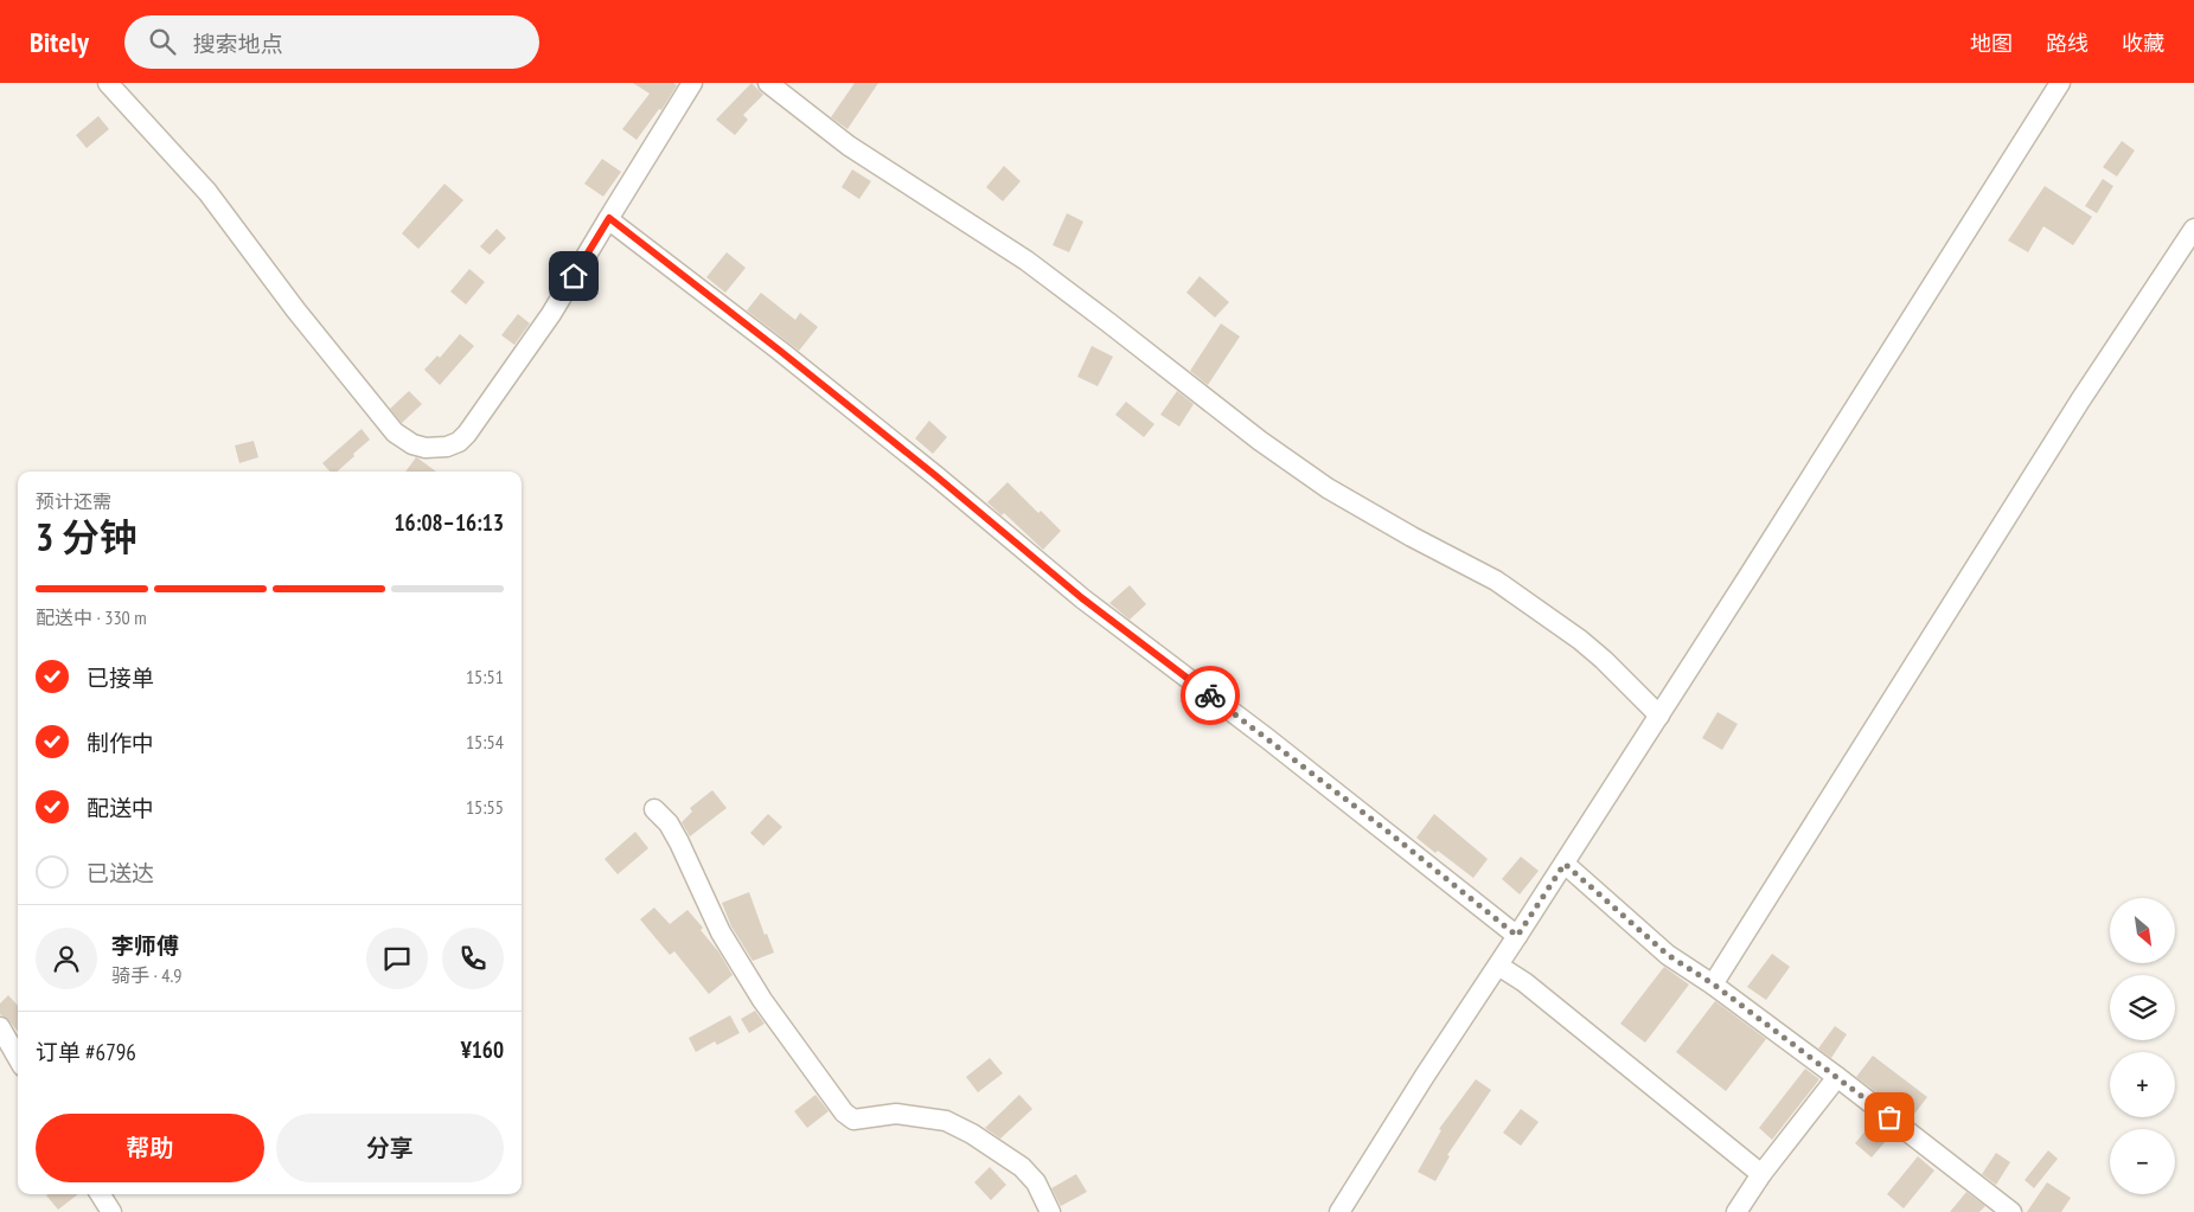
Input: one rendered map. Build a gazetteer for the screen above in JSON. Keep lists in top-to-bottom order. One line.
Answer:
{"north":"bottom right","page":{"header":"Bitely","search":"搜索地点","nav":["地图","路线","收藏"],"heading":["3 分钟","预计还需","16:08–16:13"],"panel":["李师傅","骑手 · 4.9","订单 #6796","¥160"],"bar":"配送中 · 330 m","list":[["已接单","15:51"],["制作中","15:54"],["配送中","15:55"],"已送达"],"map_buttons":["+","−"],"buttons":["帮助","分享"]}}
